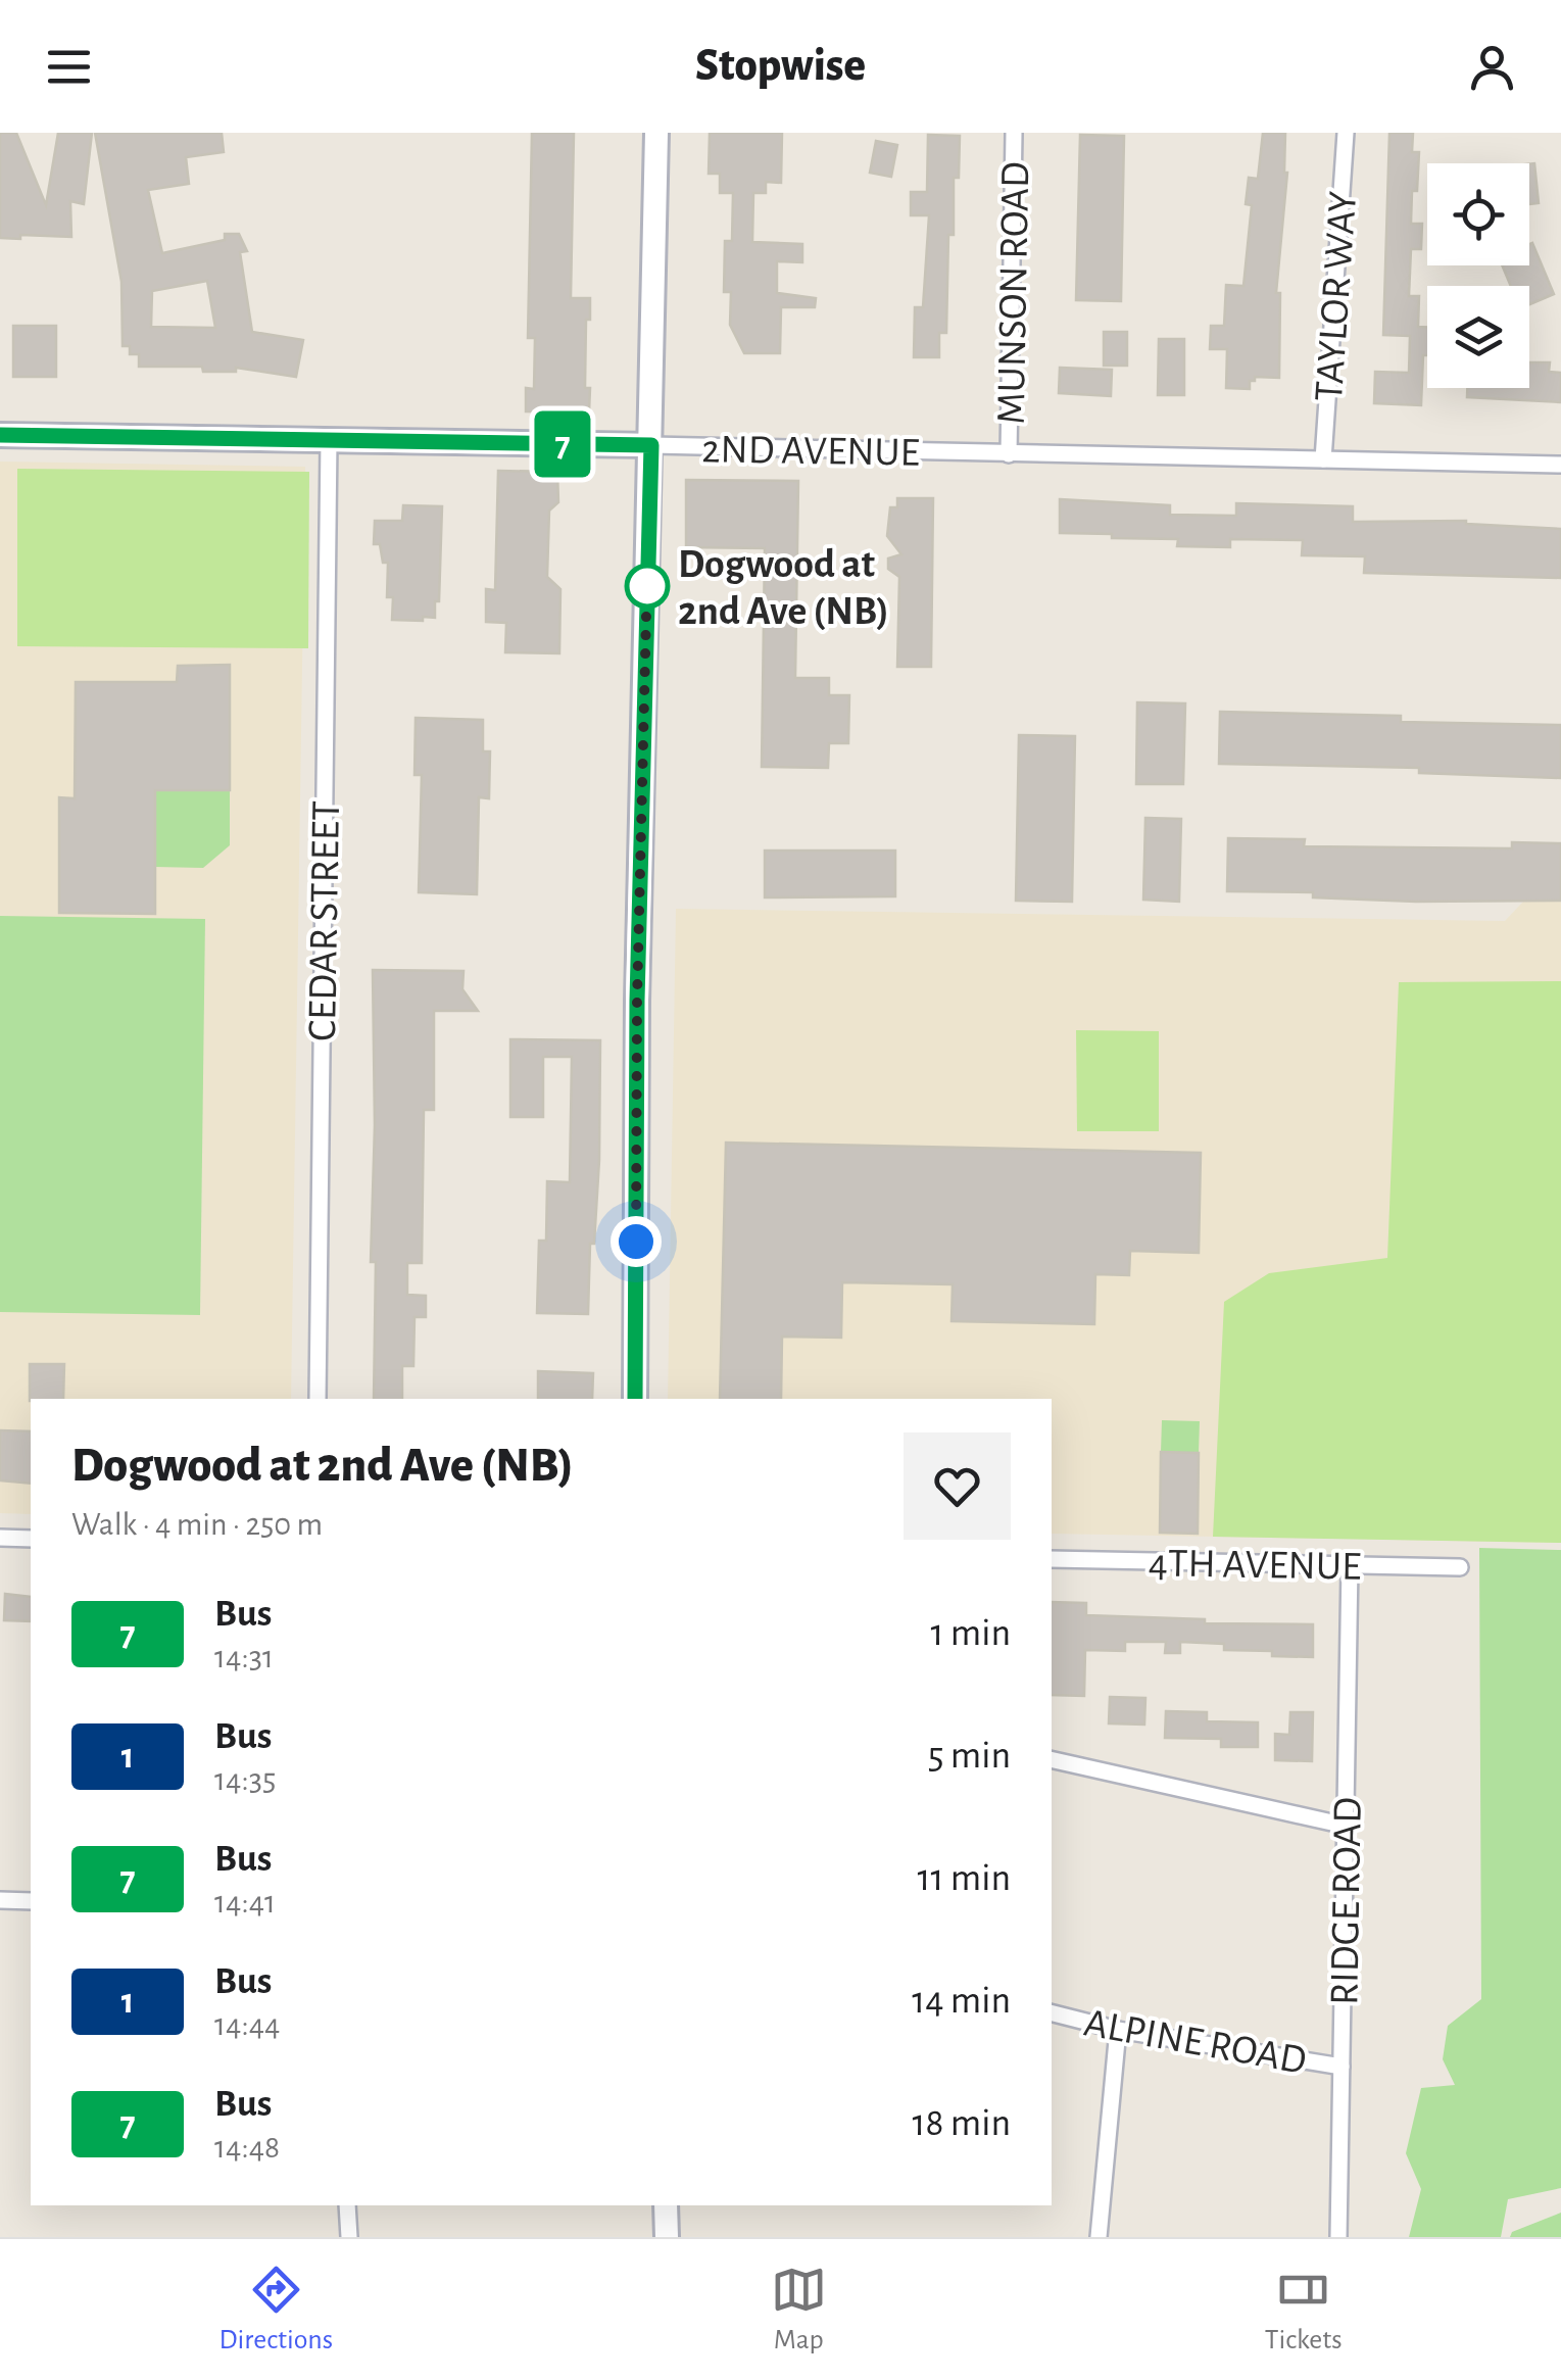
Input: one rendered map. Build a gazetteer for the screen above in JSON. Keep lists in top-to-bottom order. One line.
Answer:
{"streets":{"main road":["2ND AVENUE"],"street":["MUNSON ROAD","TAYLOR WAY","CEDAR STREET","4TH AVENUE","RIDGE ROAD","ALPINE ROAD"]},"crossings":[["MUNSON ROAD","2ND AVENUE"],["TAYLOR WAY","2ND AVENUE"],["2ND AVENUE","CEDAR STREET"],["4TH AVENUE","RIDGE ROAD"],["RIDGE ROAD","ALPINE ROAD"]],"places":["Dogwood at 2nd Ave (NB)"],"lines":["bus line 7"],"page":{"header":"Stopwise","on_map":"7","heading":["Dogwood at 2nd Ave (NB)","Walk · 4 min · 250 m"],"list":[{"mark":"7","name":"Bus","note":"14:31","value":"1 min"},{"mark":"1","name":"Bus","note":"14:35","value":"5 min"},{"mark":"7","name":"Bus","note":"14:41","value":"11 min"},{"mark":"1","name":"Bus","note":"14:44","value":"14 min"},{"mark":"7","name":"Bus","note":"14:48","value":"18 min"}],"tabs":["Directions","Map","Tickets"]}}
